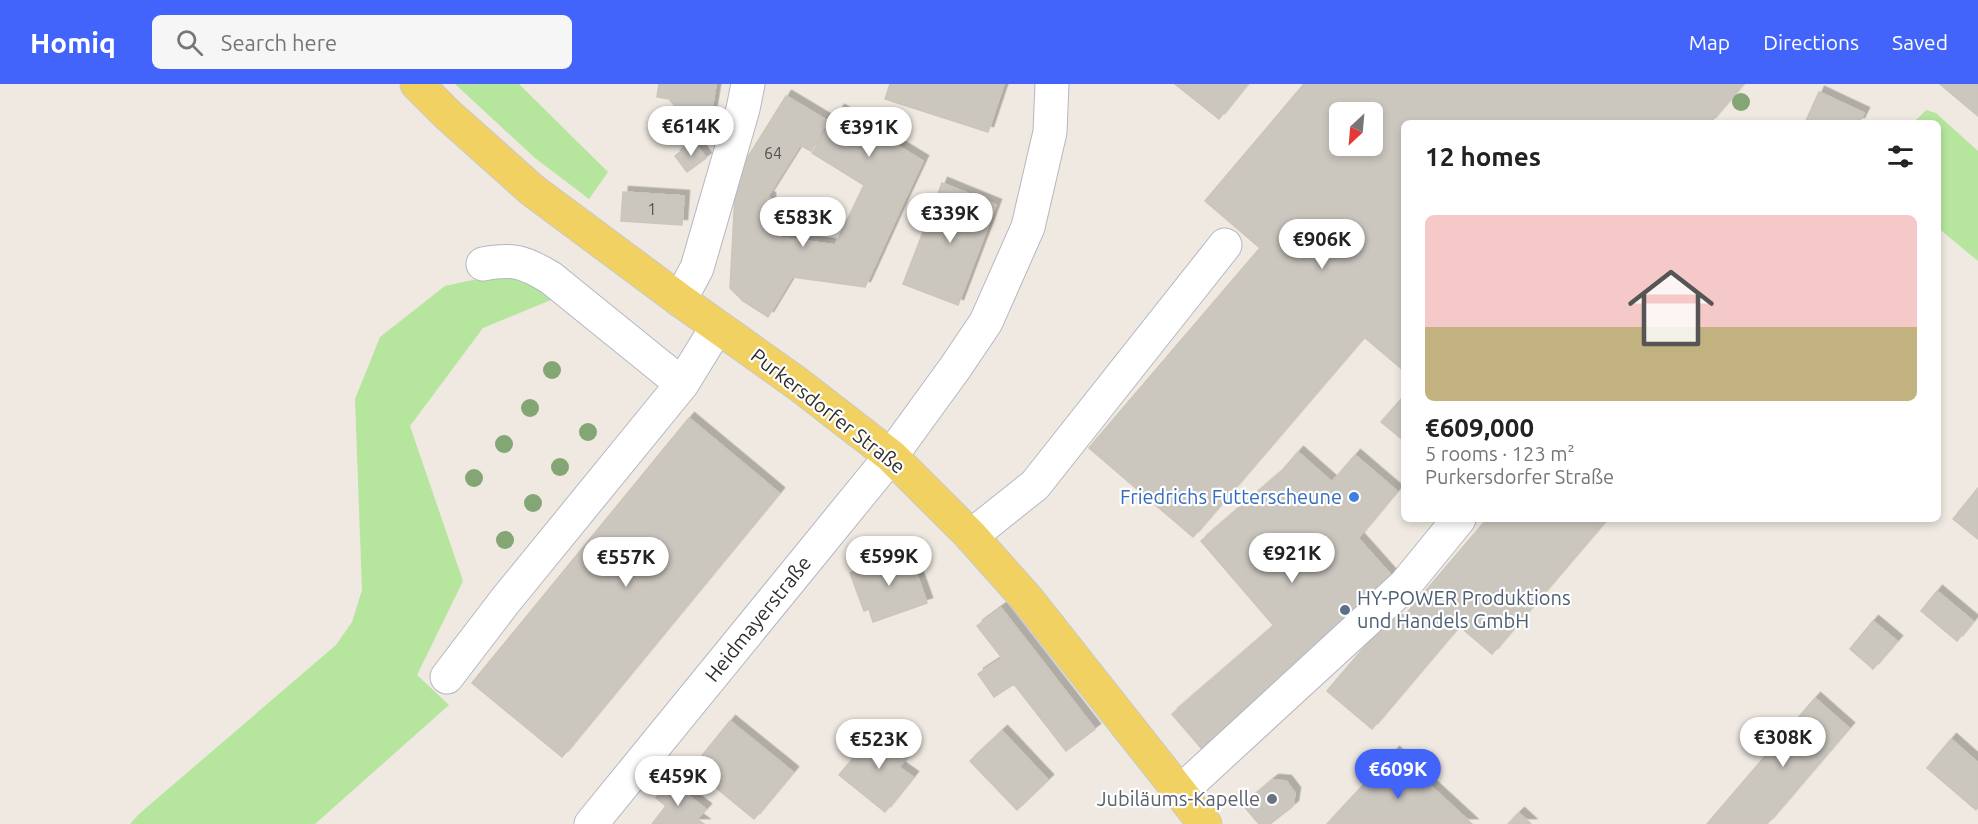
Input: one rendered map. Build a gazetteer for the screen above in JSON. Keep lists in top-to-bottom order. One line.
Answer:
{"streets":{"main road":["Purkersdorfer Straße"],"street":["Heidmayerstraße"]},"crossings":[["Purkersdorfer Straße","Heidmayerstraße"]],"places":["Friedrichs Futterscheune","HY-POWER Produktions und Handels GmbH","Jubiläums-Kapelle"],"house_numbers":["64","1"],"north":"bottom left","page":{"header":"Homiq","search":"Search here","nav":["Map","Directions","Saved"],"price":["€614K","€391K","€339K","€583K","€906K","€921K","€599K","€557K","€308K","€523K","€609K","€459K"],"heading":"12 homes","list":[{"name":"€609,000","note":"5 rooms · 123 m² · Purkersdorfer Straße"}]}}
